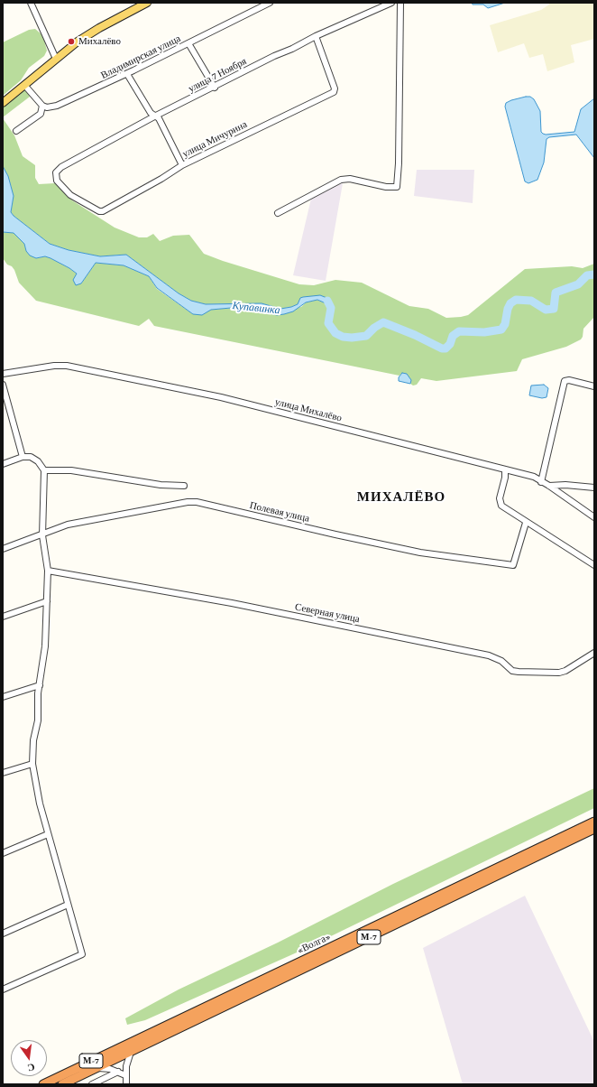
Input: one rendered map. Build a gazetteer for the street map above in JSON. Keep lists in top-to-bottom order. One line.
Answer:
{"streets":{"highway":["М-7","«Волга»"],"street":["Владимирская улица","улица 7 Ноября","улица Мичурина","улица Михалёво","Полевая улица","Северная улица"]},"crossings":[["улица 7 Ноября","улица Мичурина"]],"districts":["МИХАЛЁВО"],"water":["Купавинка"],"places":["Михалёво"],"north":"bottom"}
